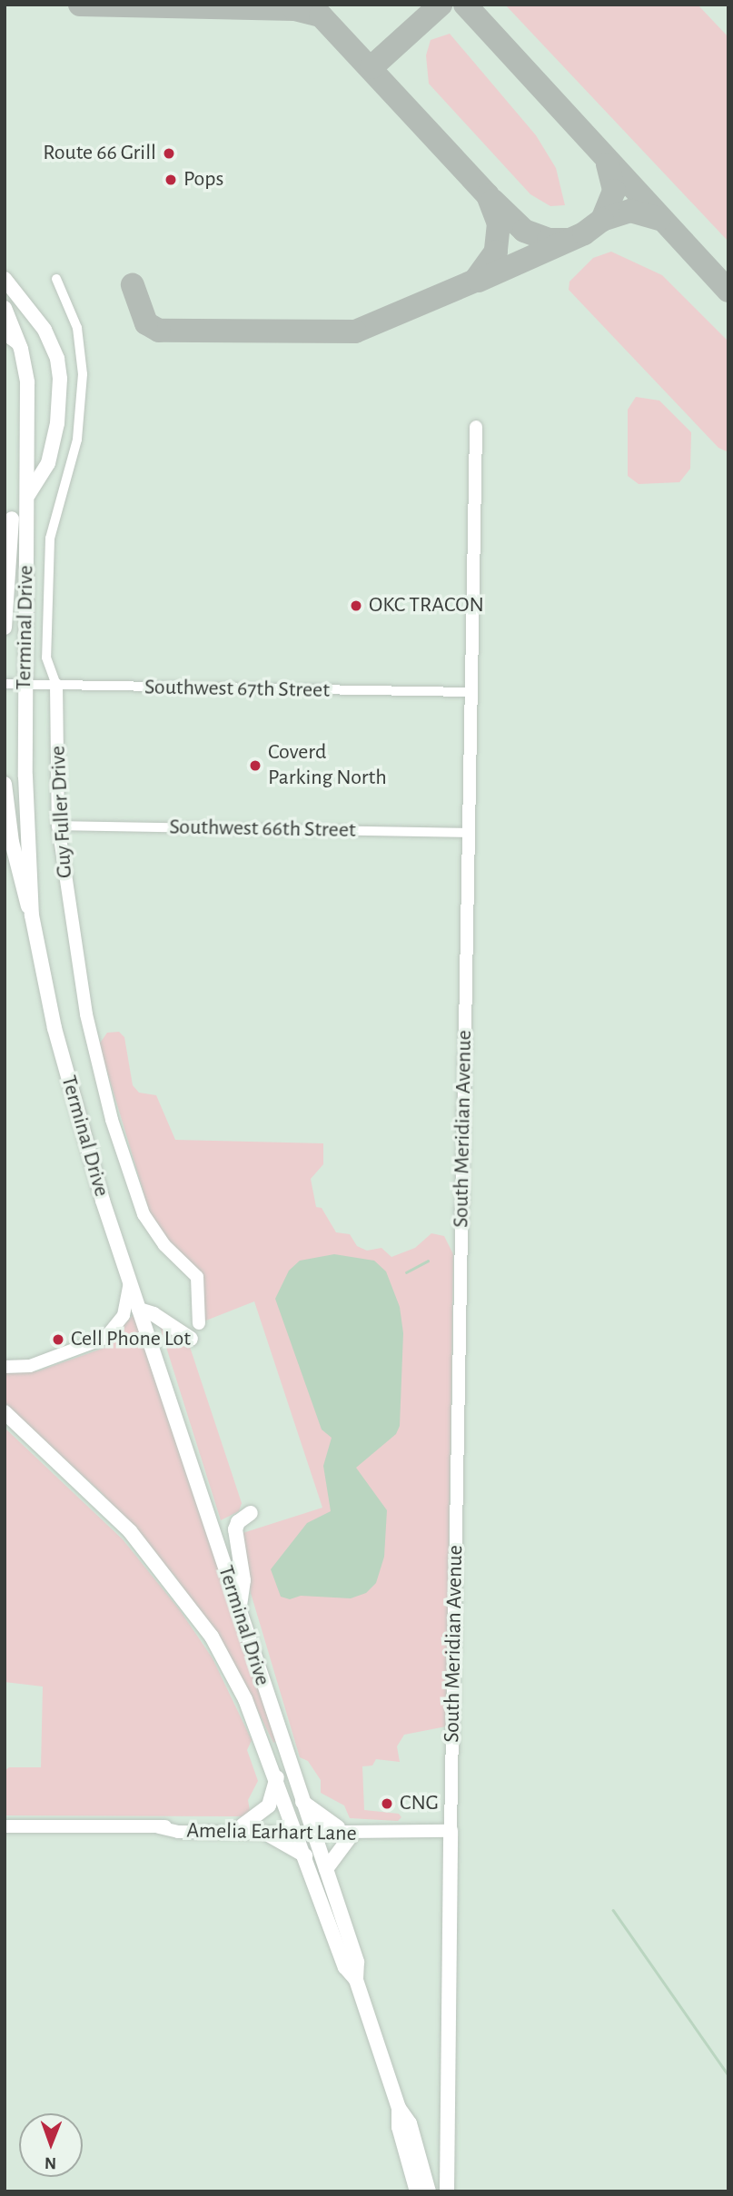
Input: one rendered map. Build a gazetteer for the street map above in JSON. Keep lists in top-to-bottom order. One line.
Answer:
{"streets":{"main road":["Terminal Drive"],"street":["Southwest 67th Street","Guy Fuller Drive","Southwest 66th Street","South Meridian Avenue","Amelia Earhart Lane"]},"crossings":[["Terminal Drive","Southwest 67th Street"],["Terminal Drive","Amelia Earhart Lane"],["Southwest 67th Street","Guy Fuller Drive"],["Southwest 67th Street","South Meridian Avenue"],["Guy Fuller Drive","Southwest 66th Street"],["Southwest 66th Street","South Meridian Avenue"],["South Meridian Avenue","Amelia Earhart Lane"]],"places":["Route 66 Grill","Pops","OKC TRACON","Coverd Parking North","Cell Phone Lot","CNG"],"north":"bottom"}
